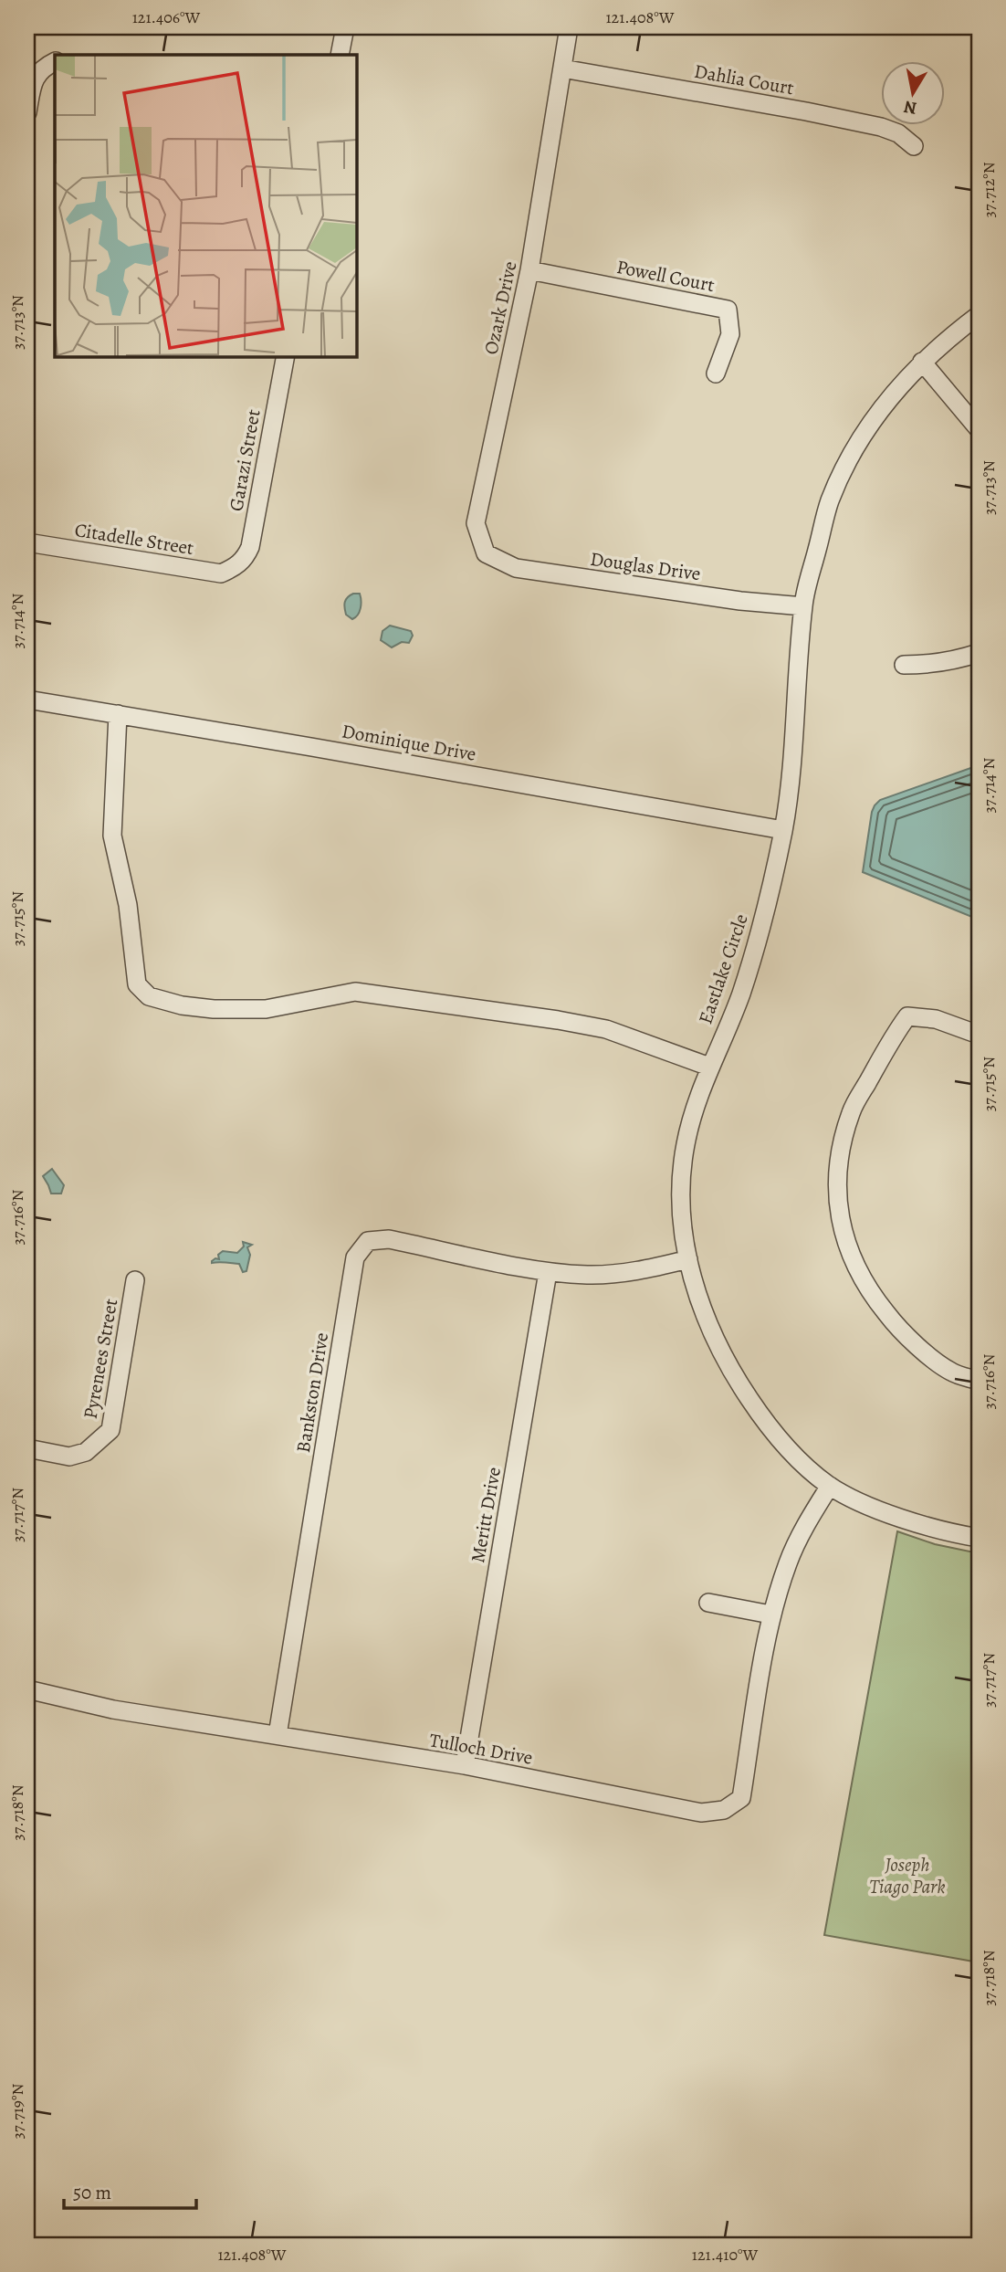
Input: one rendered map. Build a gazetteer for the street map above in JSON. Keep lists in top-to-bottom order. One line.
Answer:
{"streets":{"street":["Dahlia Court","Powell Court","Ozark Drive","Garazi Street","Citadelle Street","Douglas Drive","Dominique Drive","Eastlake Circle","Pyrenees Street","Bankston Drive","Meritt Drive","Tulloch Drive"]},"crossings":[["Dahlia Court","Ozark Drive"],["Powell Court","Ozark Drive"],["Ozark Drive","Douglas Drive"],["Garazi Street","Citadelle Street"],["Douglas Drive","Eastlake Circle"],["Dominique Drive","Eastlake Circle"],["Eastlake Circle","Bankston Drive"],["Eastlake Circle","Tulloch Drive"],["Bankston Drive","Meritt Drive"],["Bankston Drive","Tulloch Drive"],["Meritt Drive","Tulloch Drive"]],"parks":["Joseph Tiago Park"],"scale_bar":"50 m","north":"bottom","coordinates":["121.406°W","121.408°W","37.712°N","37.713°N","37.714°N","37.715°N","37.716°N","37.717°N","37.718°N","37.719°N","121.410°W"]}
